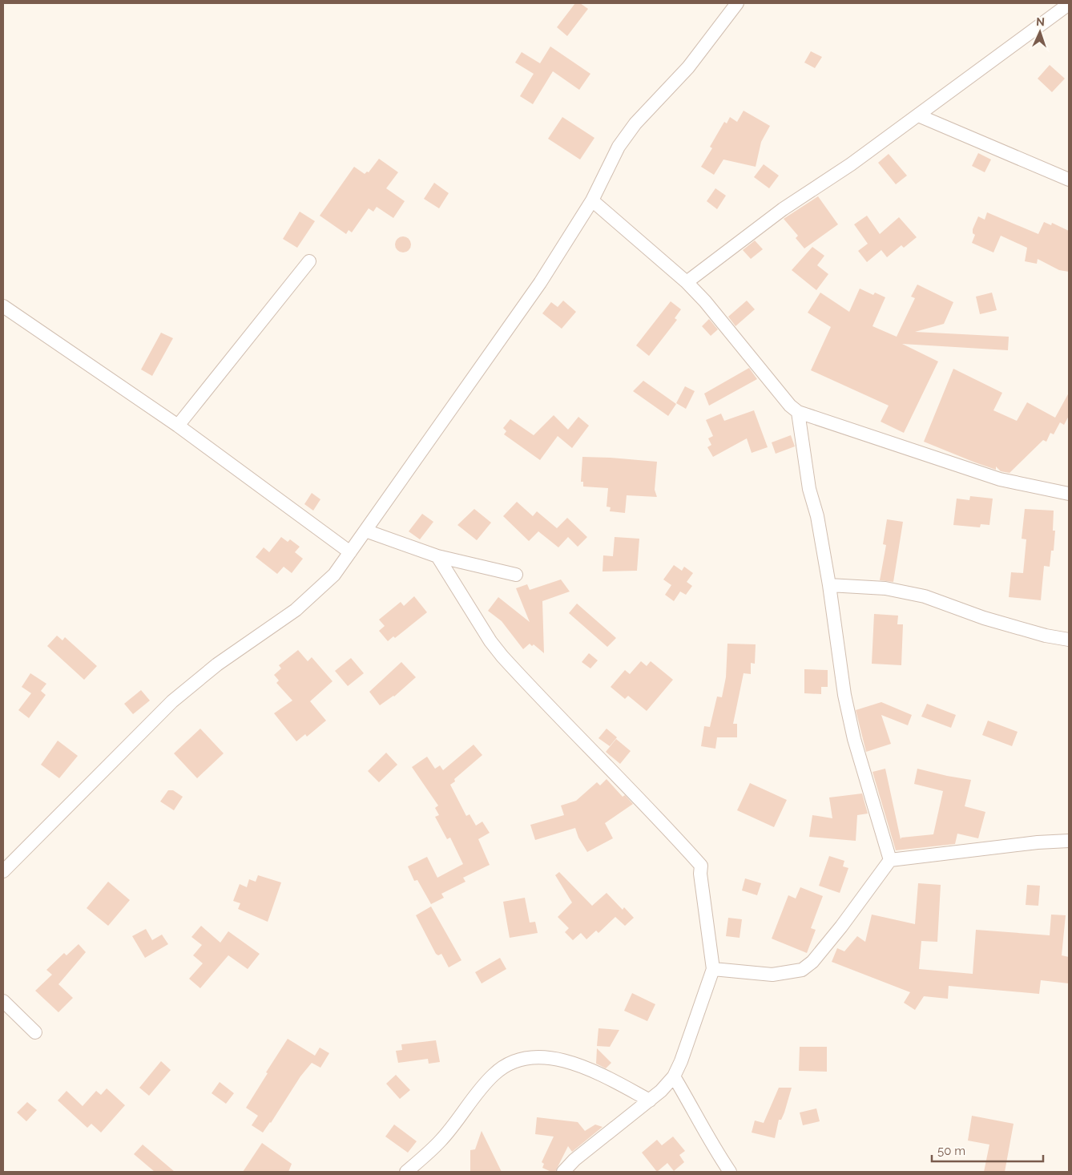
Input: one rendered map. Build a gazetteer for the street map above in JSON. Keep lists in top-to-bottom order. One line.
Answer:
{"scale_bar":"50 m","north":"top"}
